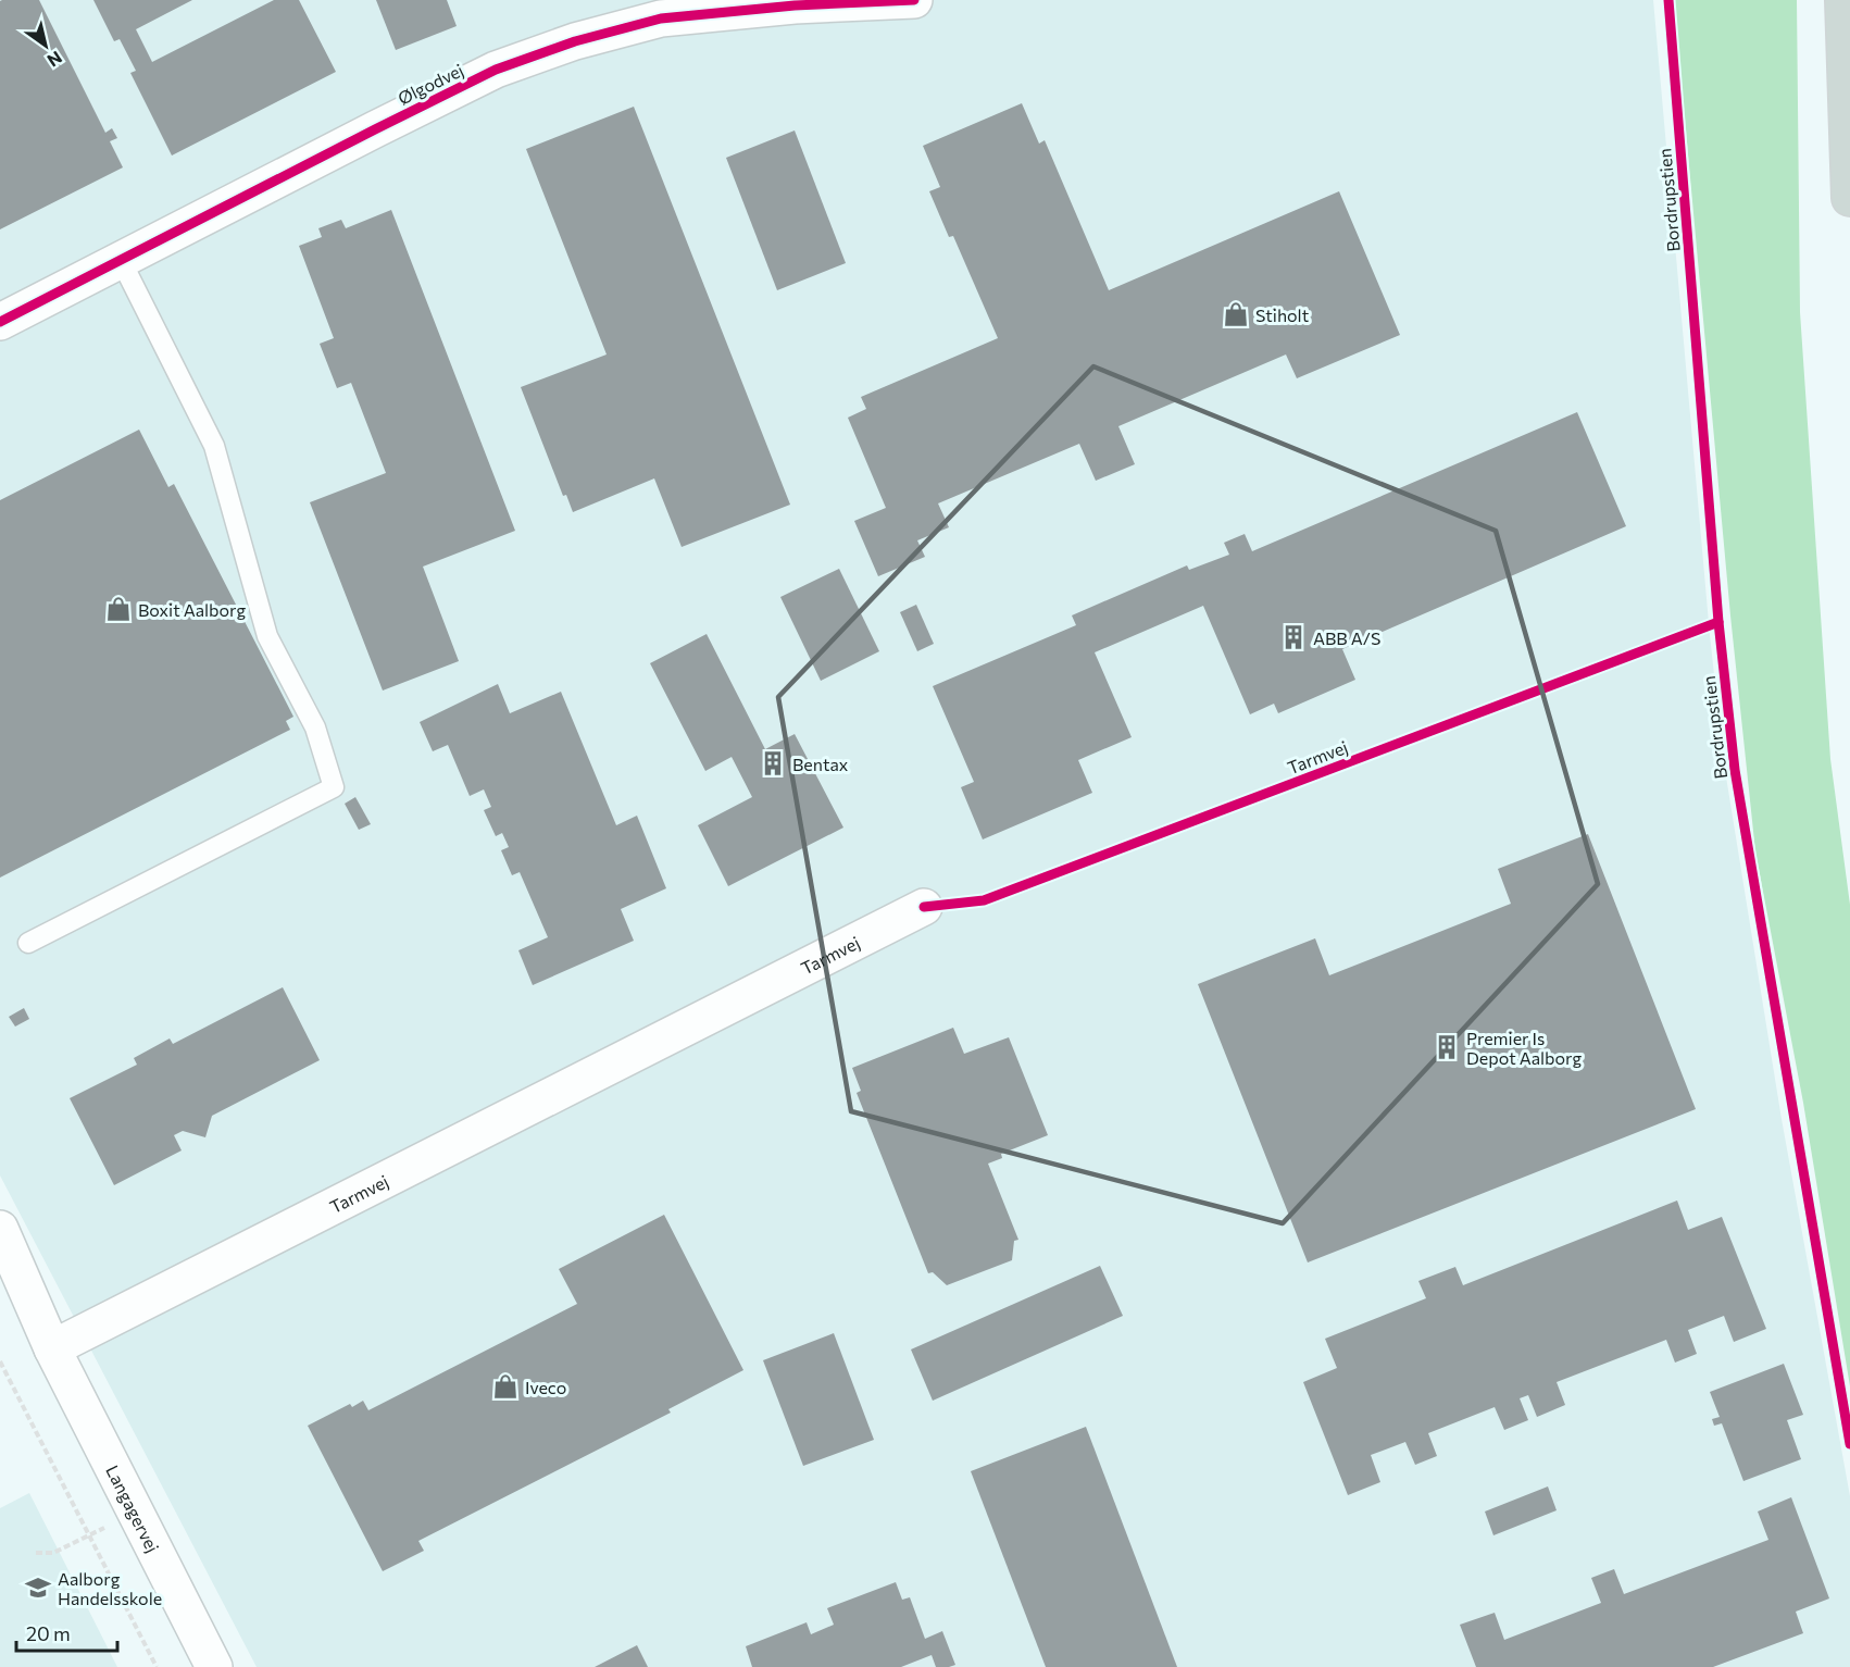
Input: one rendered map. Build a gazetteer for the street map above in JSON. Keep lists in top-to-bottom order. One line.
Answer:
{"streets":{"street":["Ølgodvej","Tarmvej","Langagervej"],"cycle path":["Bordrupstien"]},"crossings":[["Tarmvej","Langagervej"]],"places":{"shop":["Stiholt","Boxit Aalborg","Iveco"],"building":["ABB A/S","Bentax","Premier Is Depot Aalborg"],"school or university":["Aalborg Handelsskole"]},"scale_bar":"20 m","north":"bottom right"}
